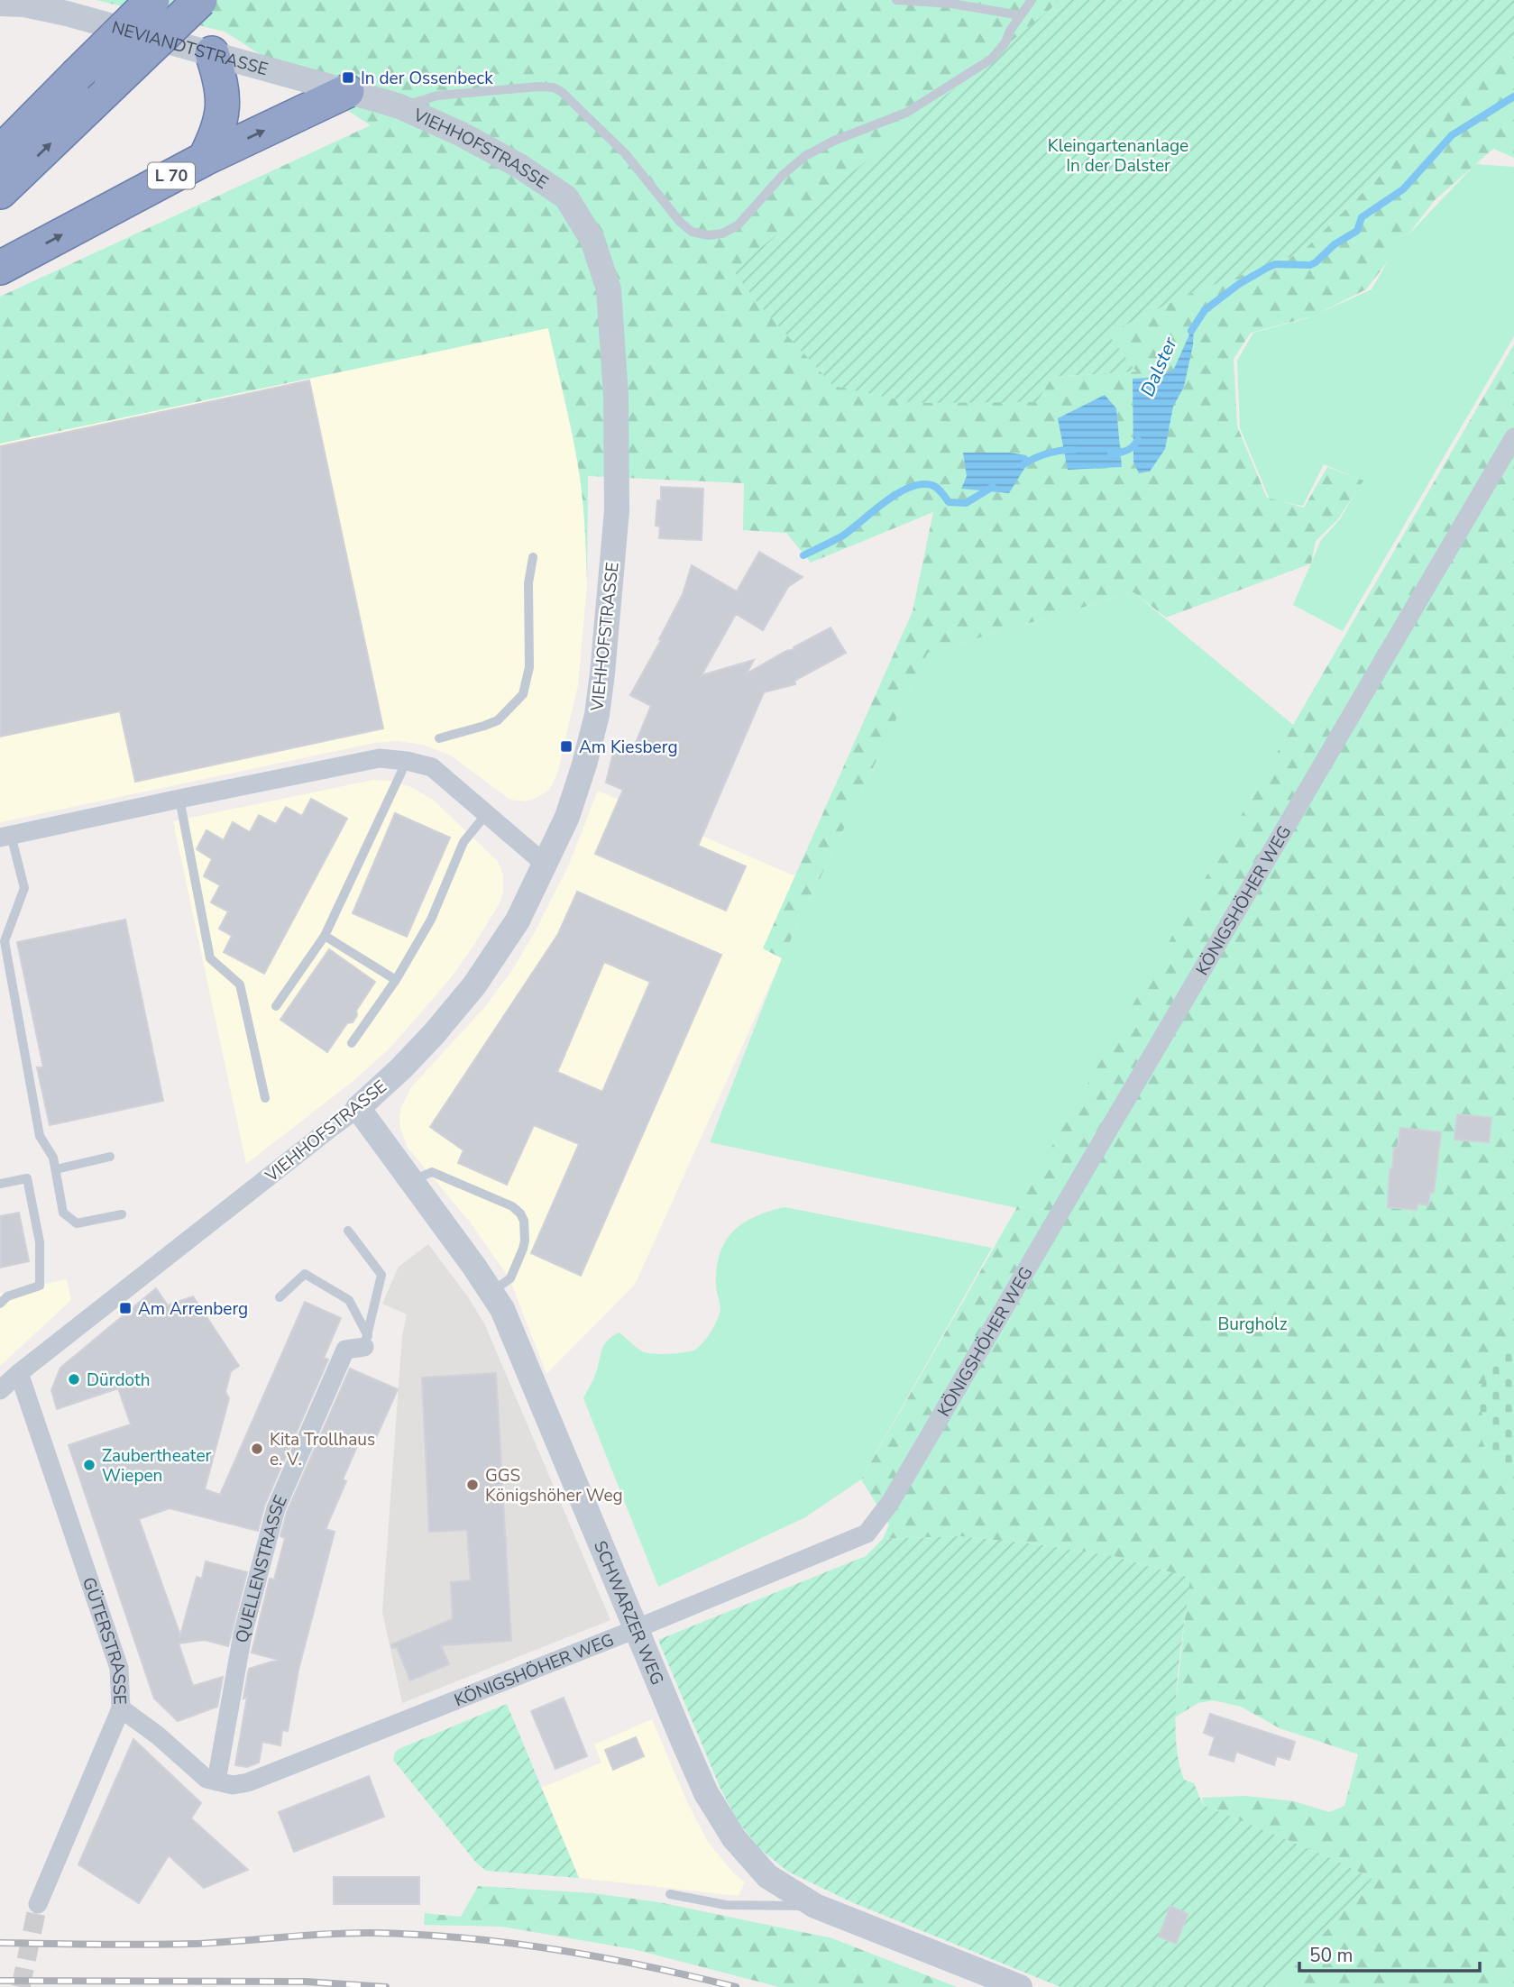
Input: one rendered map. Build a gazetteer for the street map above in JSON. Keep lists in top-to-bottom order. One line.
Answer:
{"streets":{"highway":["L 70"],"street":["NEVIANDTSTRASSE","VIEHHOFSTRASSE","KÖNIGSHÖHER WEG","QUELLENSTRASSE","SCHWARZER WEG","GÜTERSTRASSE"]},"crossings":[["NEVIANDTSTRASSE","VIEHHOFSTRASSE"],["NEVIANDTSTRASSE","L 70"],["VIEHHOFSTRASSE","SCHWARZER WEG"],["VIEHHOFSTRASSE","GÜTERSTRASSE"],["KÖNIGSHÖHER WEG","QUELLENSTRASSE"],["KÖNIGSHÖHER WEG","SCHWARZER WEG"],["KÖNIGSHÖHER WEG","GÜTERSTRASSE"]],"water":["Dalster"],"parks":["Kleingartenanlage In der Dalster","Burgholz"],"places":{"transit":["In der Ossenbeck","Am Kiesberg","Am Arrenberg"],"other":["Dürdoth","Kita Trollhaus e. V.","Zaubertheater Wiepen","GGS Königshöher Weg"]},"scale_bar":"50 m"}
